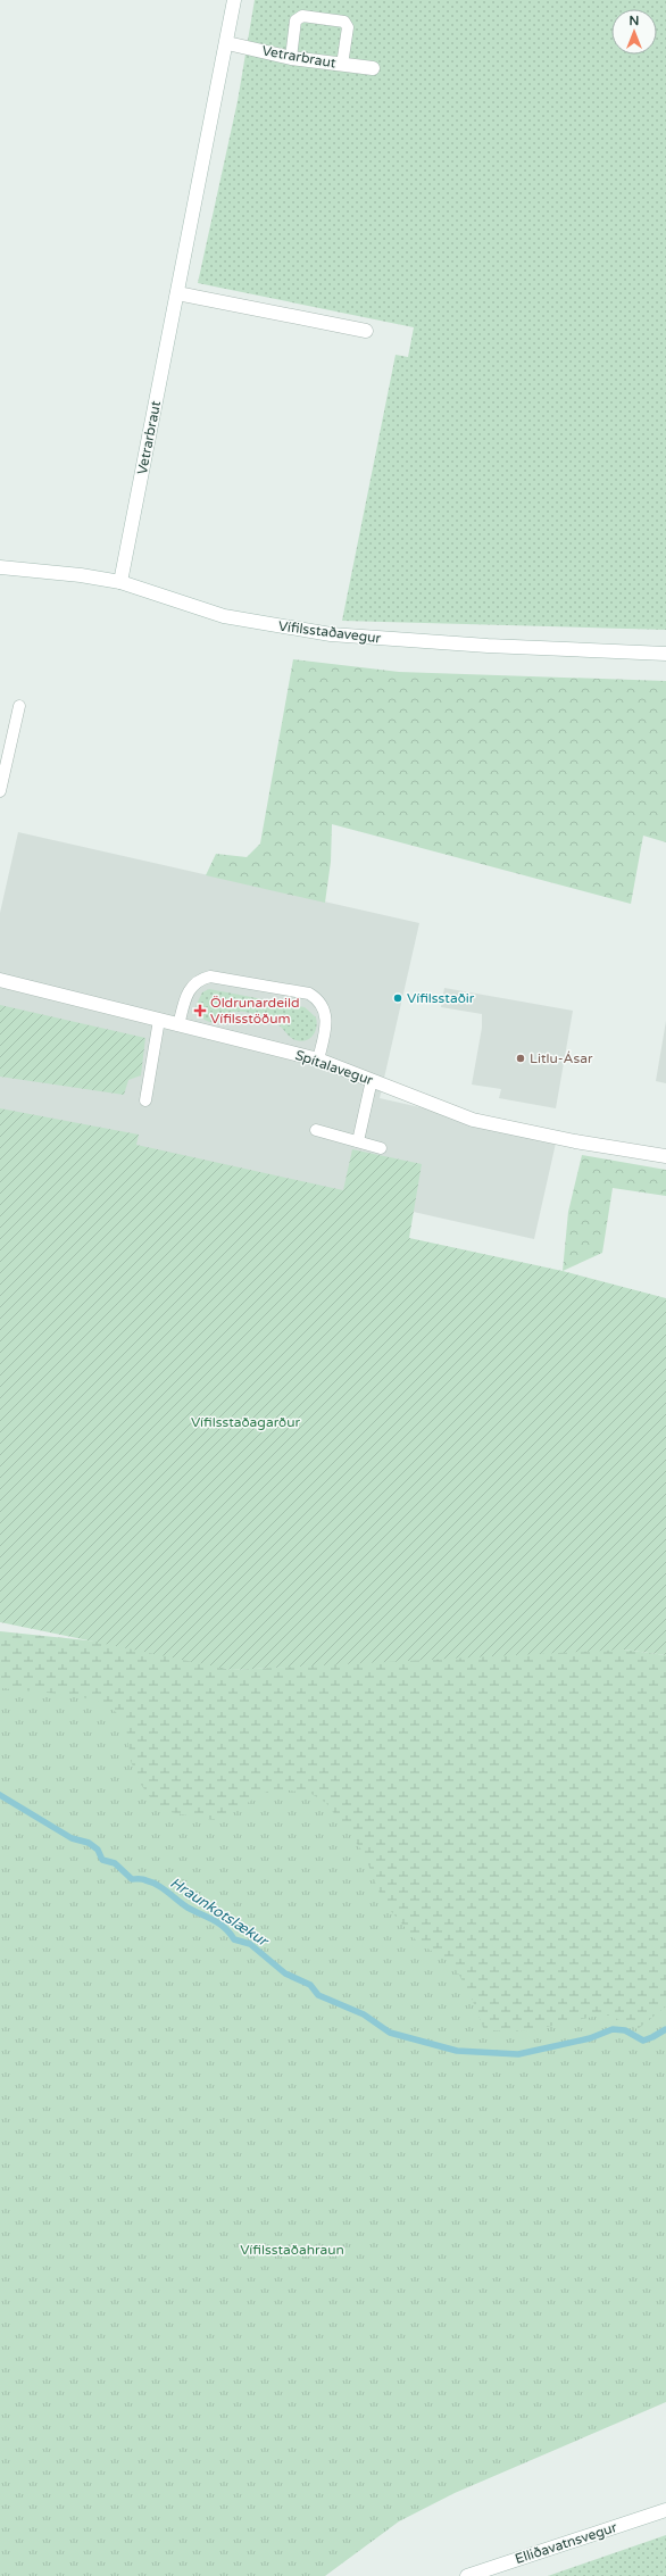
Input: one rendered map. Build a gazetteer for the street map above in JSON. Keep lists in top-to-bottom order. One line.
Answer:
{"streets":{"street":["Vetrarbraut","Vífilsstaðavegur","Spítalavegur","Elliðavatnsvegur"]},"crossings":[["Vetrarbraut","Vífilsstaðavegur"]],"water":["Hraunkotslækur"],"parks":["Vífilsstaðagarður","Vífilsstaðahraun"],"places":{"other":["Vífilsstaðir","Litlu-Ásar"],"health":["Öldrunardeild Vífilsstöðum"]},"north":"top"}
